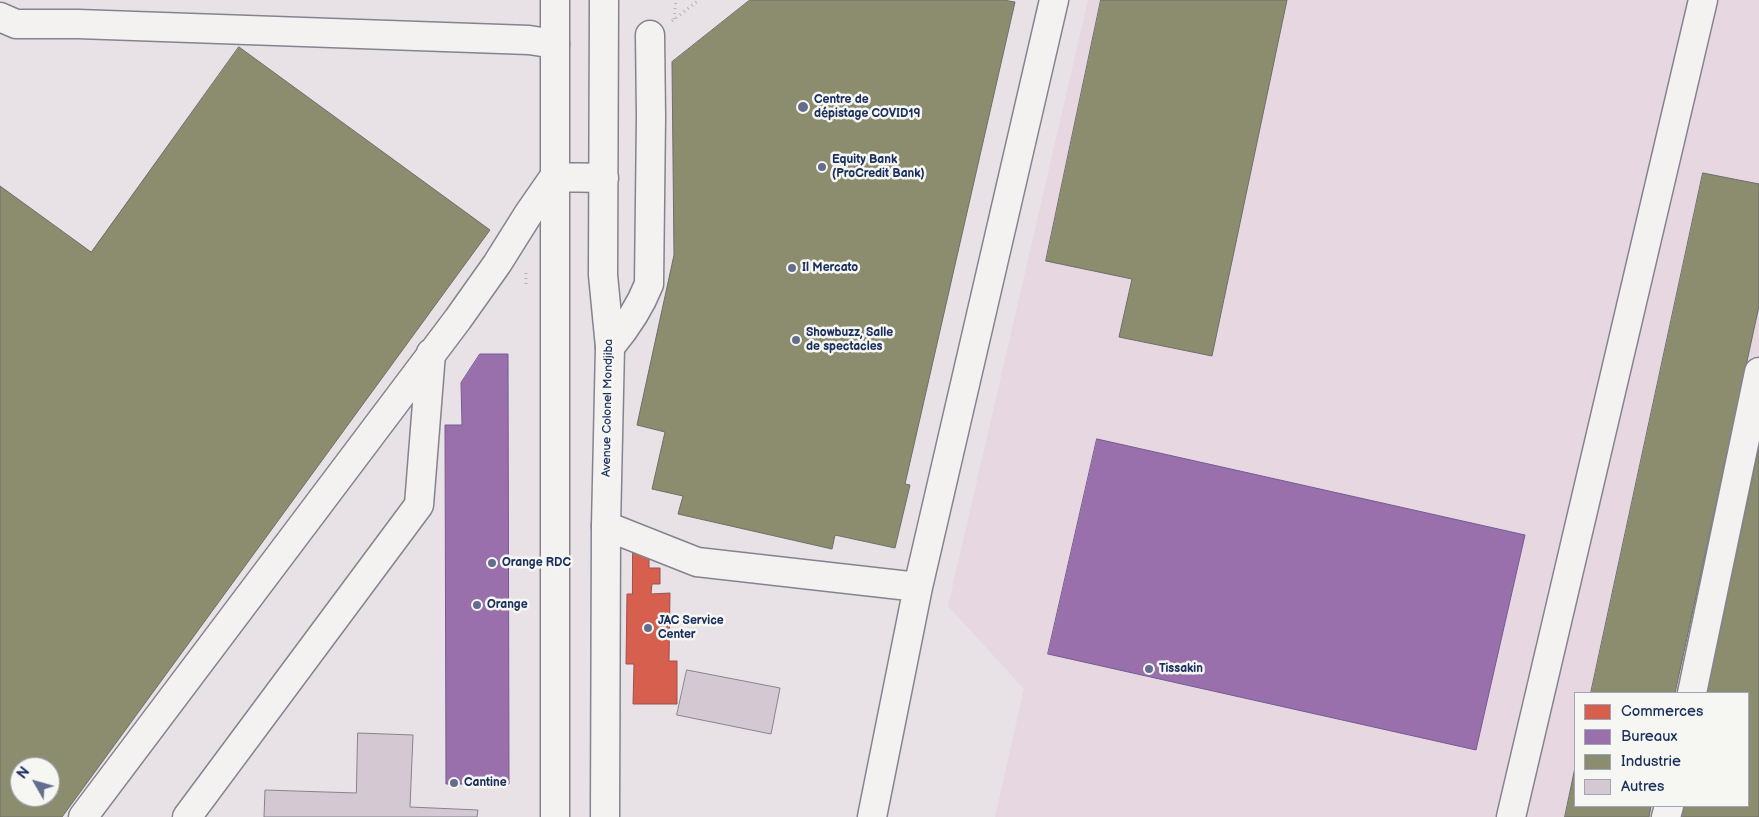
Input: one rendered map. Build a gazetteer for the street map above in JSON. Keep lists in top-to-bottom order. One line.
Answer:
{"streets":{"main road":["Avenue Colonel Mondjiba"]},"places":["Centre de dépistage COVID19","Equity Bank (ProCredit Bank)","Il Mercato","Showbuzz, Salle de spectacles","Orange RDC","Orange","JAC Service Center","Tissakin","Cantine"],"legend":["Commerces","Bureaux","Industrie","Autres"],"north":"top left"}
